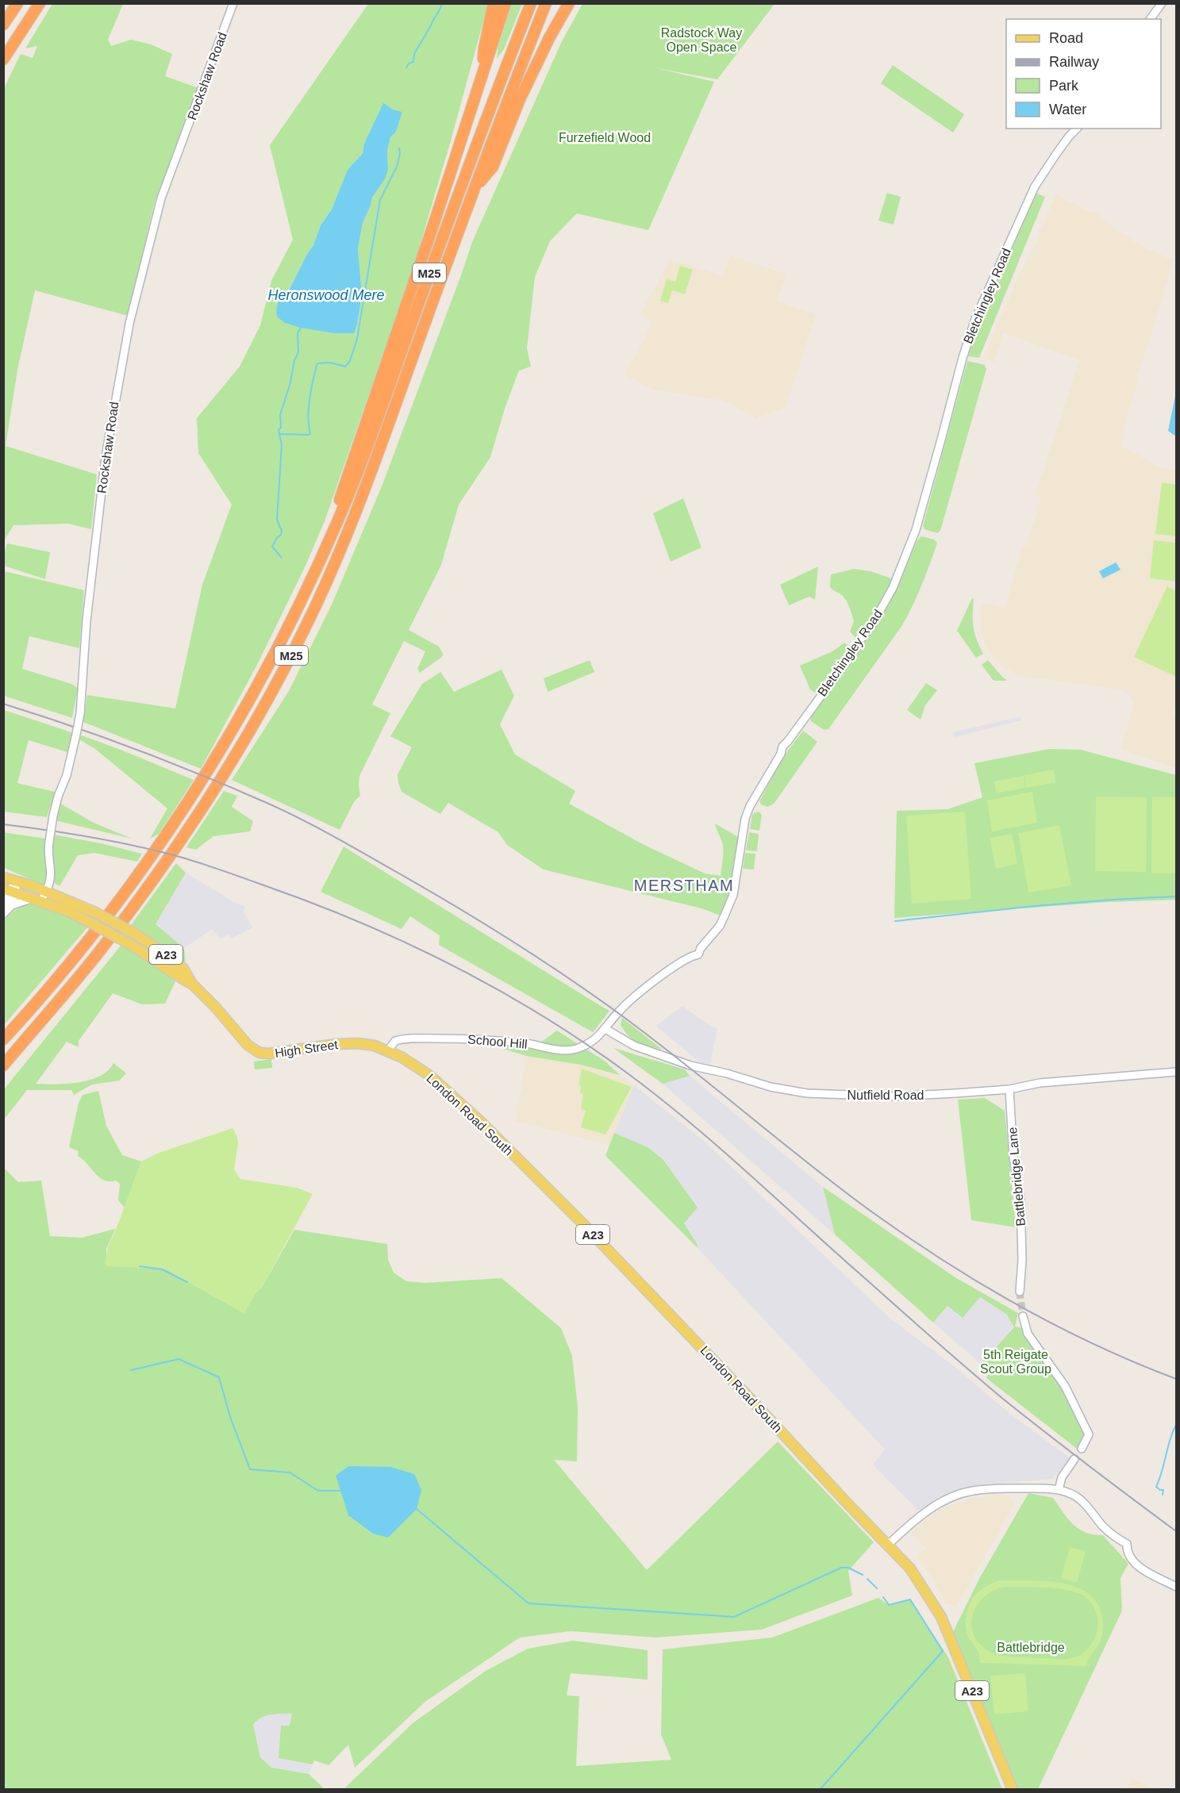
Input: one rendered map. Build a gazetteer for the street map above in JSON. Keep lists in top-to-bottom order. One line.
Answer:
{"streets":{"highway":["M25"],"main road":["A23","High Street","London Road South"],"street":["Rockshaw Road","Bletchingley Road","School Hill","Nutfield Road","Battlebridge Lane"]},"crossings":[["Rockshaw Road","A23"],["Bletchingley Road","School Hill"],["Bletchingley Road","Nutfield Road"],["A23","High Street"],["School Hill","High Street"],["School Hill","Nutfield Road"],["School Hill","London Road South"],["High Street","London Road South"],["Nutfield Road","Battlebridge Lane"]],"districts":["MERSTHAM"],"water":["Heronswood Mere"],"parks":["Radstock Way Open Space","Furzefield Wood","5th Reigate Scout Group","Battlebridge"],"legend":["Road","Railway","Park","Water"]}
